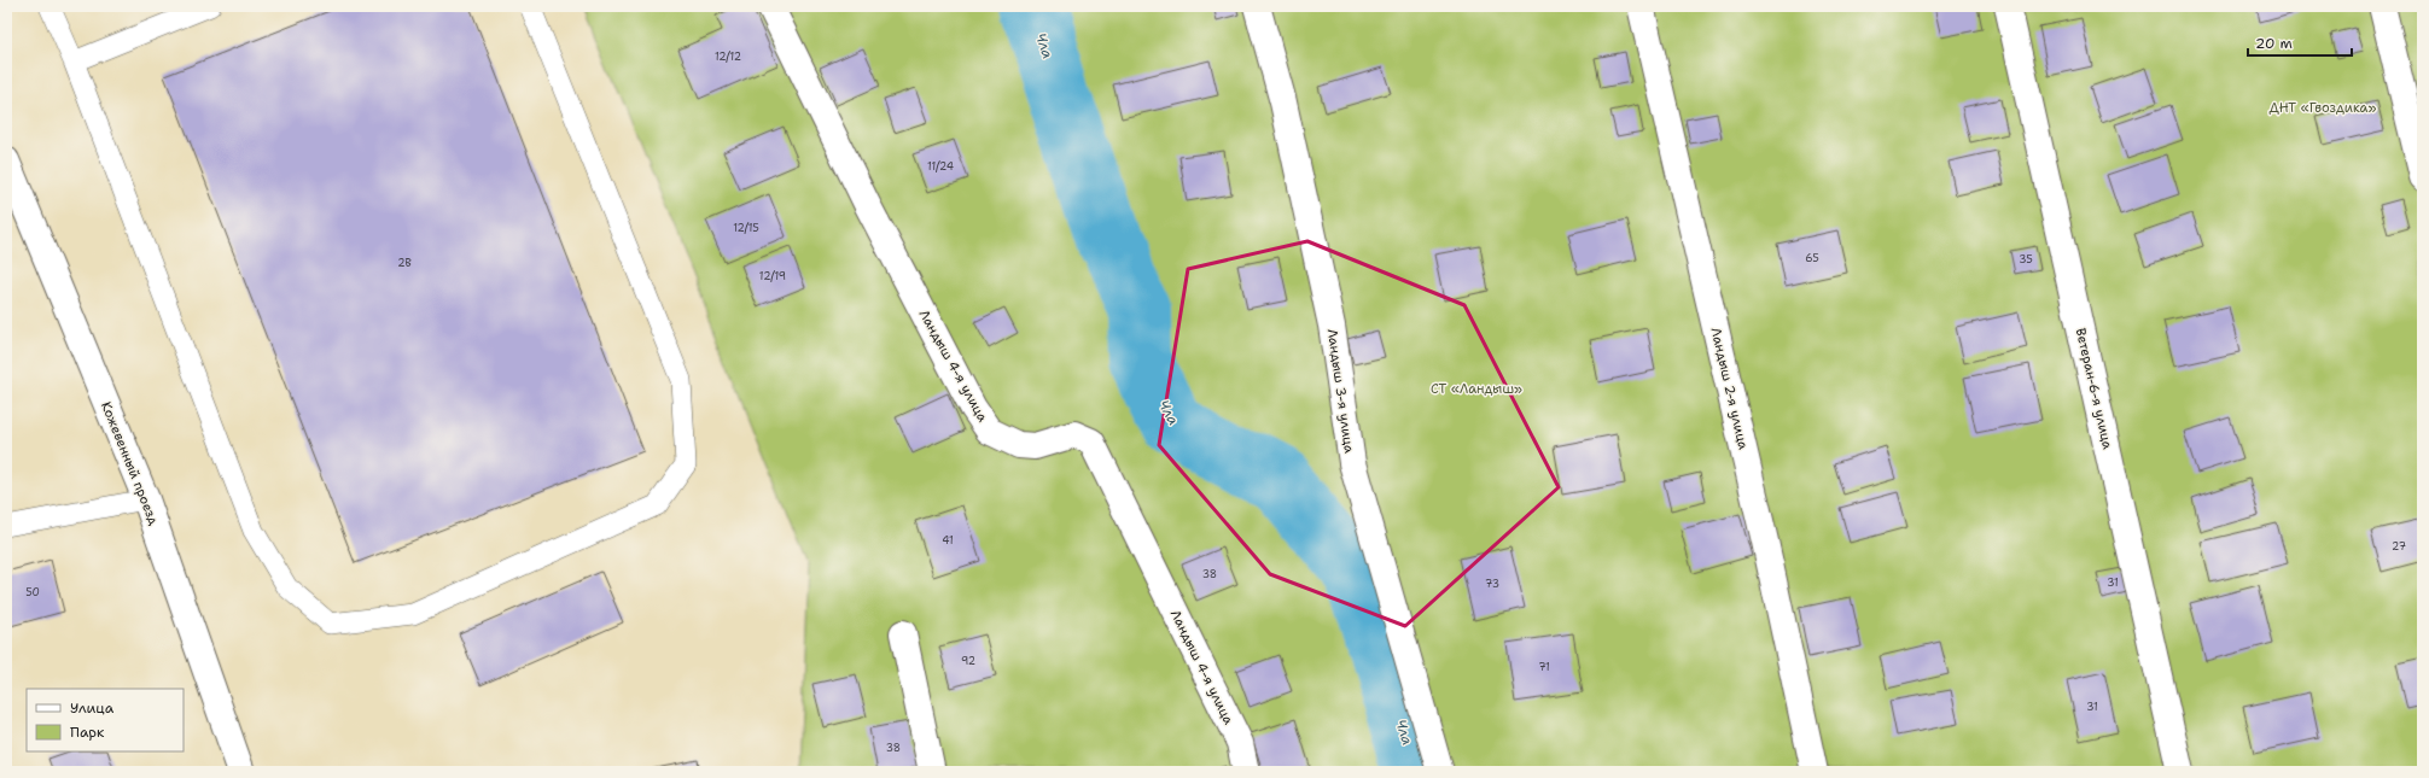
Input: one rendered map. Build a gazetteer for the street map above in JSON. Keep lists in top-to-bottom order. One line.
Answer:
{"streets":{"street":["Ландыш 4-я улица","Ландыш 2-я улица","Ветеран-6-я улица","Ландыш 3-я улица","Кожевенный проезд"]},"water":["Чла"],"parks":["ДНТ «Гвоздика»","СТ «Ландыш»"],"house_numbers":["12/12","11/24","12/15","65","35","2В","12/19","41","27","38","31","73","50","92","71","31","38"],"legend":["Улица","Парк"],"scale_bar":"20 m"}
